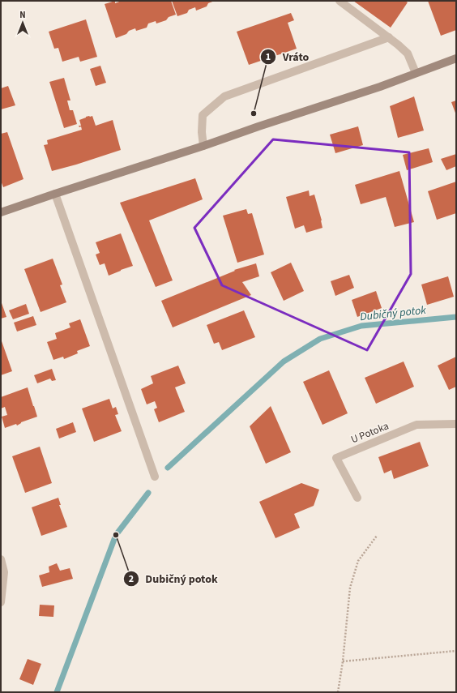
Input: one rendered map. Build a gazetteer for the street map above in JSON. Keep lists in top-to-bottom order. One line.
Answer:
{"streets":{"street":["U Potoka"]},"water":["Dubičný potok"],"places":["Vráto","Dubičný potok"],"north":"top"}
